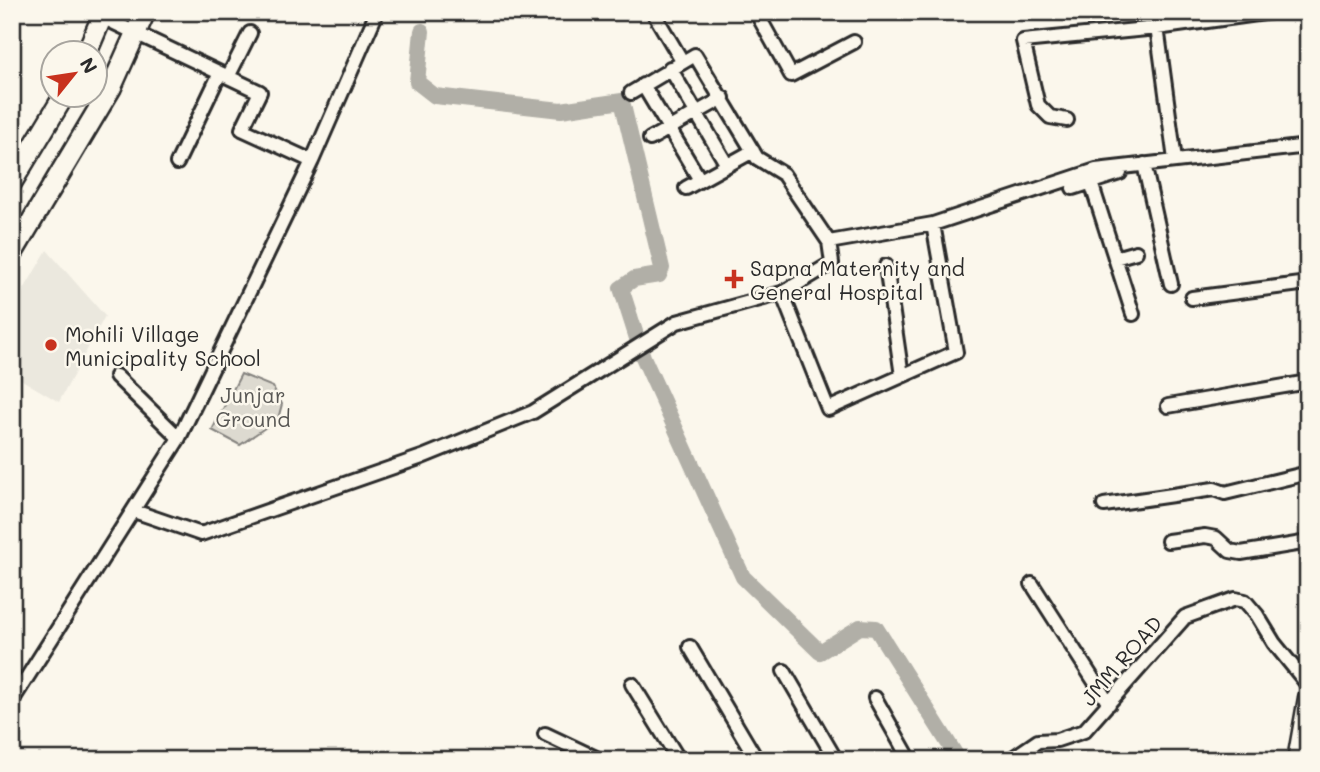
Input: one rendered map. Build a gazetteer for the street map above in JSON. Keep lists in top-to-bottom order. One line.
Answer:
{"streets":{"street":["JMM ROAD"]},"parks":["Junjar Ground"],"places":{"health":["Sapna Maternity and General Hospital"],"other":["Mohili Village Municipality School"]},"north":"top right"}
